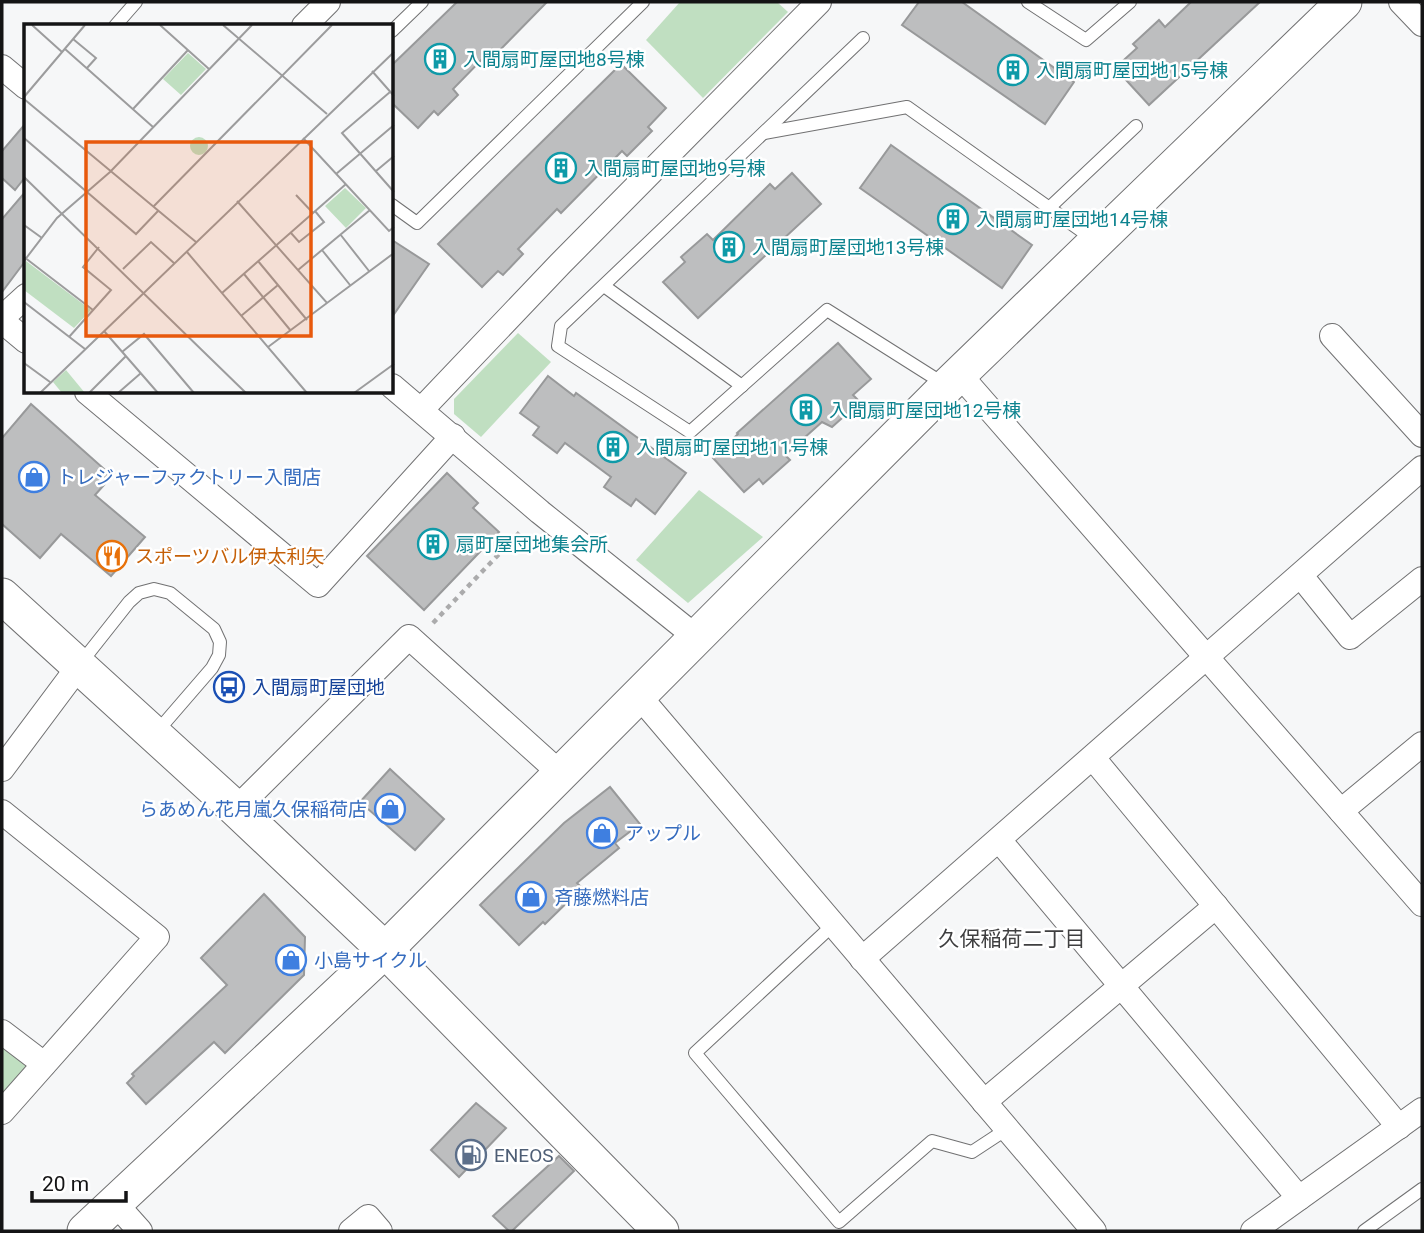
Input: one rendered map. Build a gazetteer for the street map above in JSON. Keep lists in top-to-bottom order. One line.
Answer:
{"districts":["久保稲荷二丁目"],"places":{"building":["入間扇町屋団地8号棟","入間扇町屋団地15号棟","入間扇町屋団地9号棟","入間扇町屋団地14号棟","入間扇町屋団地13号棟","入間扇町屋団地12号棟","入間扇町屋団地11号棟","扇町屋団地集会所"],"shop":["トレジャーファクトリー入間店","らあめん花月嵐久保稲荷店","アップル","斉藤燃料店","小島サイクル"],"restaurant":["スポーツバル伊太利矢"],"bus stop":["入間扇町屋団地"],"fuel station":["ENEOS"]},"scale_bar":"20 m"}
